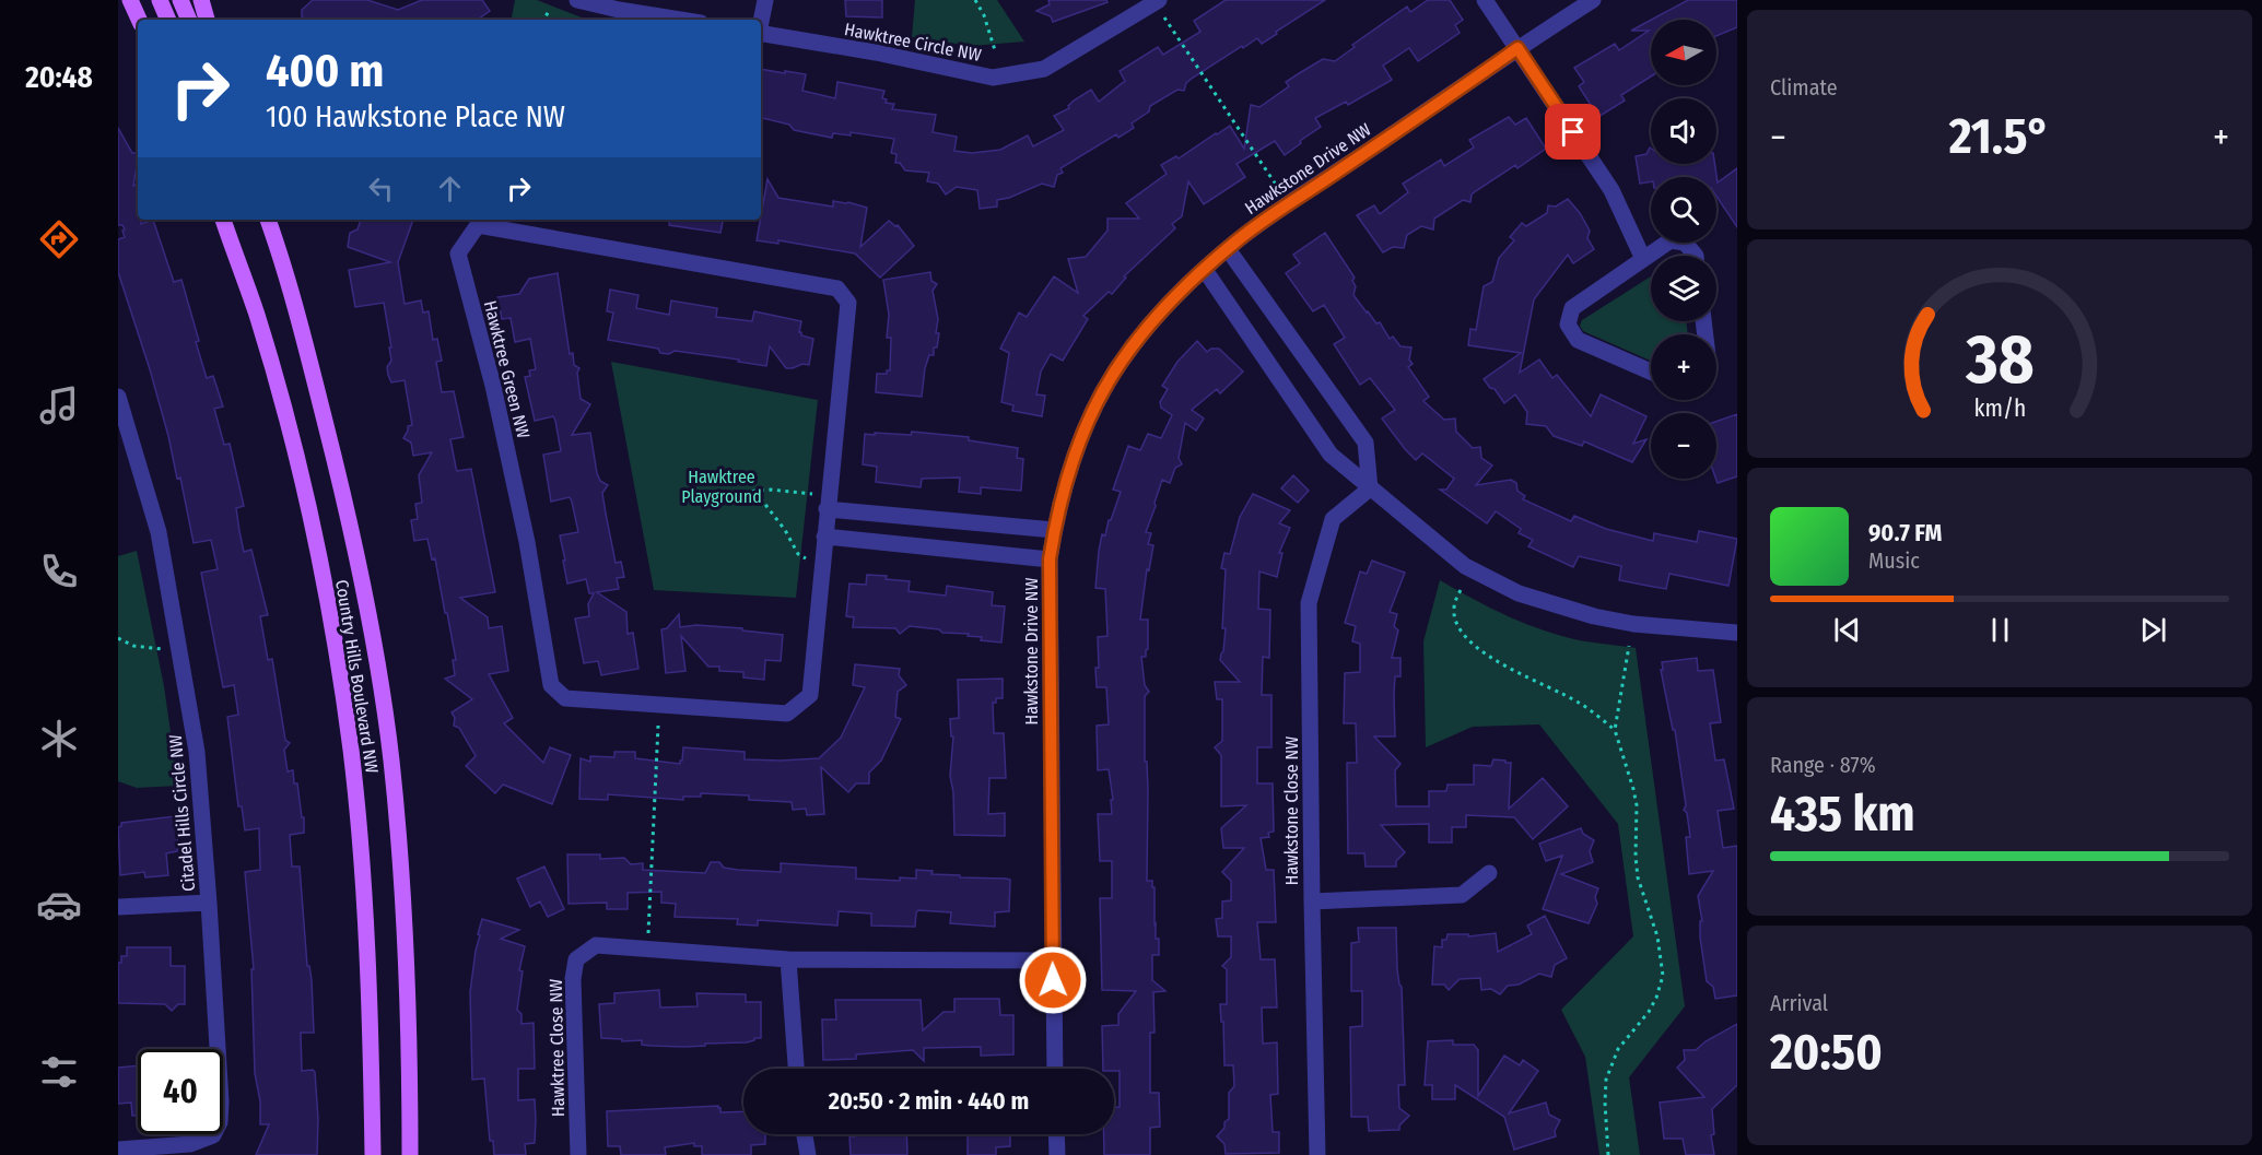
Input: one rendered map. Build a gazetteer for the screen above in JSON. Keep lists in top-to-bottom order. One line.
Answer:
{"streets":{"main road":["Country Hills Boulevard NW"],"street":["Hawktree Circle NW","Hawkstone Drive NW","Hawktree Green NW","Hawkstone Close NW","Citadel Hills Circle NW","Hawktree Close NW"]},"crossings":[["Hawkstone Drive NW","Hawktree Close NW"]],"parks":["Hawktree Playground"],"north":"left","page":{"tabs":"20:48","tile":["Climate",["Range · 87%","435 km"],["Arrival","20:50"]],"map_buttons":["+","−"],"turn":["400 m","100 Hawkstone Place NW"],"heat":["−","21.5°","+"],"song":["90.7 FM","Music"],"limit":"40","trip":"20:50 · 2 min · 440 m","gauge":["38","km/h"]}}
